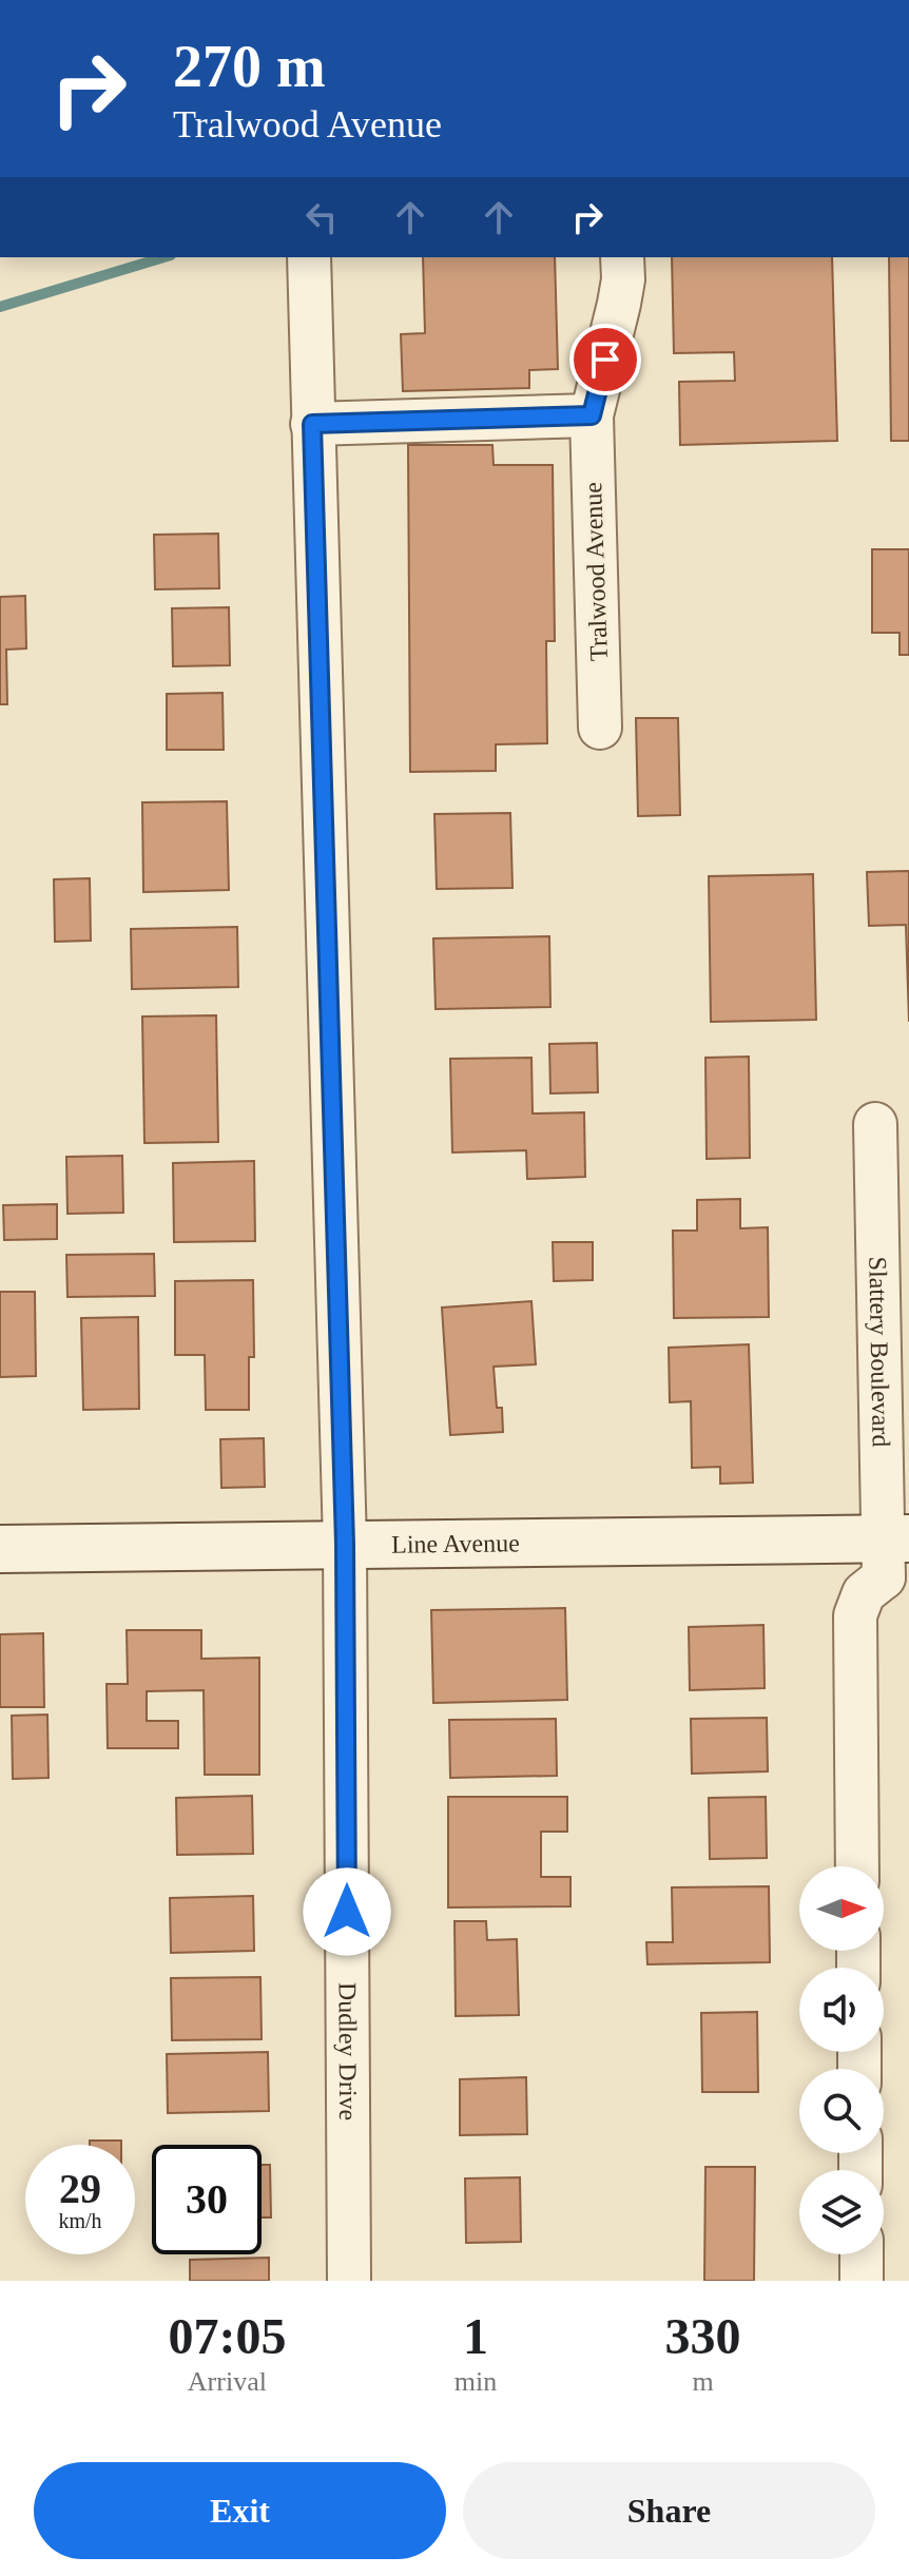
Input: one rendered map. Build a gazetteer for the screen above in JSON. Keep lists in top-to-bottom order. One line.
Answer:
{"streets":{"main road":["Line Avenue"],"street":["Tralwood Avenue","Slattery Boulevard","Dudley Drive"]},"crossings":[["Slattery Boulevard","Line Avenue"],["Line Avenue","Dudley Drive"]],"north":"right","page":{"turn":["270 m","Tralwood Avenue"],"speed":"29 km/h","limit":"30","eta":["07:05","Arrival","1","min","330","m"],"buttons":["Exit","Share"]}}
